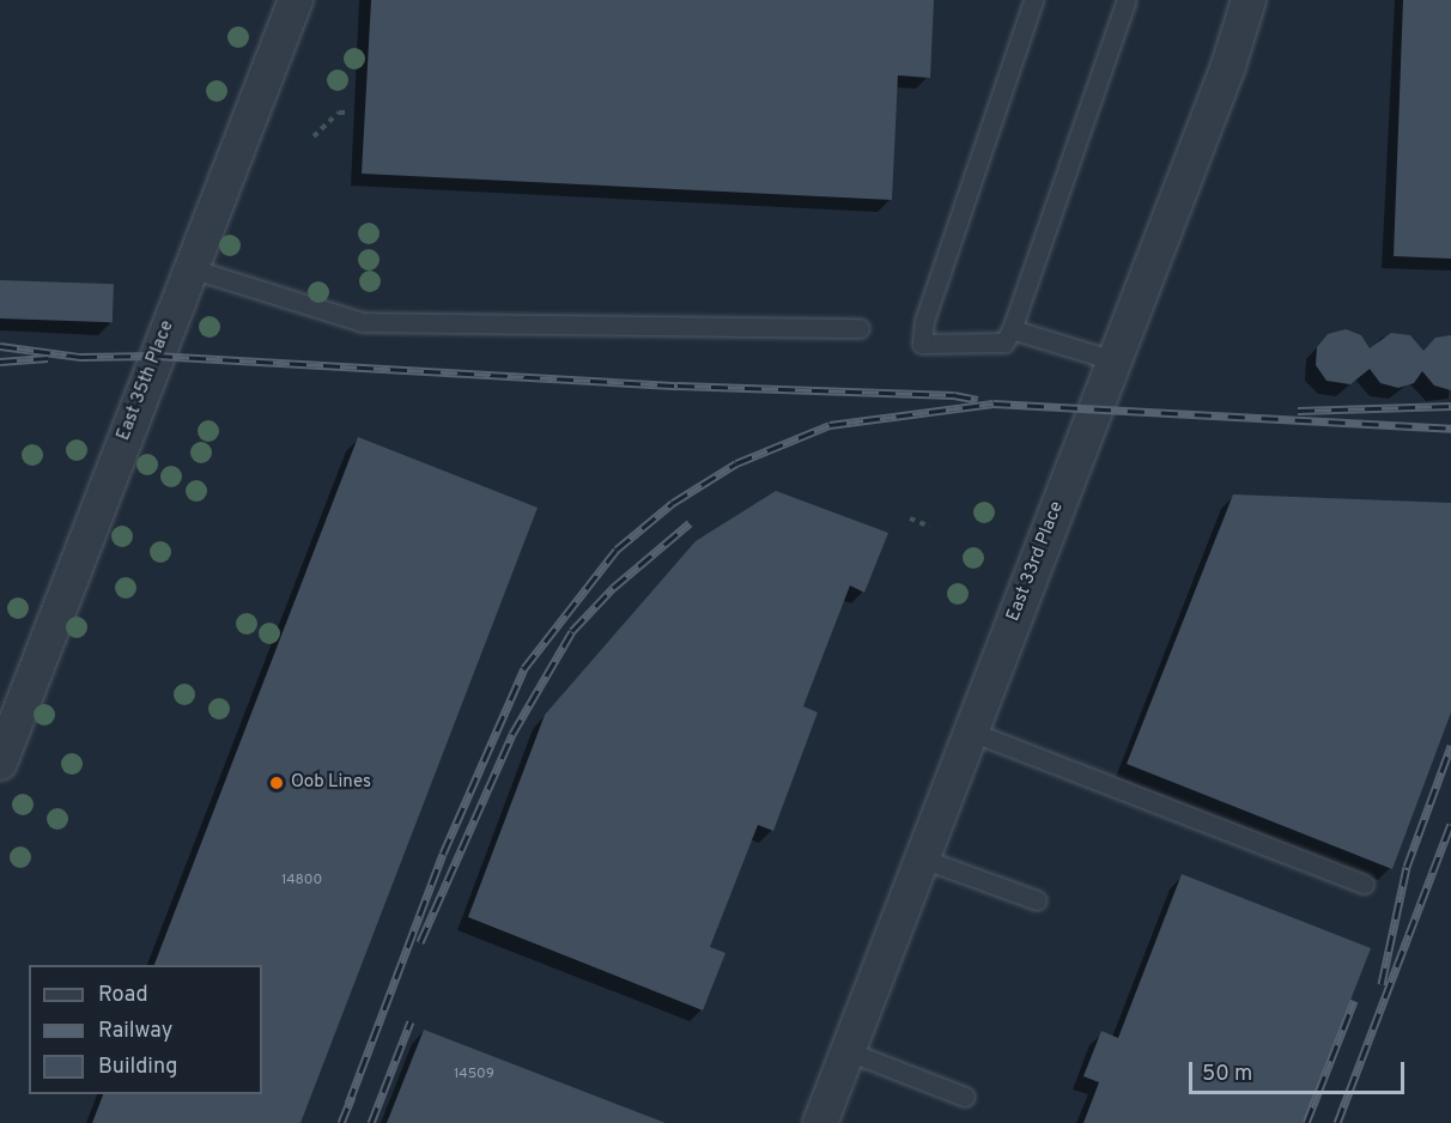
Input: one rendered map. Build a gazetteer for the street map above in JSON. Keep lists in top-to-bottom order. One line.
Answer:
{"streets":{"street":["East 35th Place","East 33rd Place"]},"places":["Oob Lines"],"house_numbers":["14800","14509"],"legend":["Road","Railway","Building"],"scale_bar":"50 m"}
